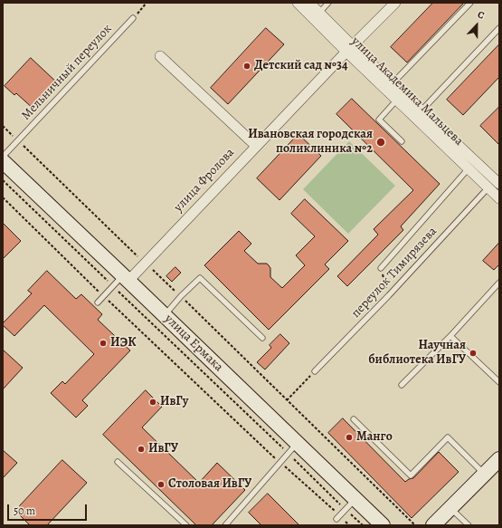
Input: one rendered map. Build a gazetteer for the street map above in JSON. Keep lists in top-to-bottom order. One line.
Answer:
{"streets":{"main road":["улица Ермака"],"street":["улица Академика Мальцева","улица Фролова"],"lane":["Мельничный переулок","переулок Тимирязева"]},"crossings":[["Мельничный переулок","улица Ермака"],["улица Академика Мальцева","улица Фролова"],["улица Академика Мальцева","переулок Тимирязева"],["улица Фролова","улица Ермака"]],"places":["Детский сад №34","Ивановская городская поликлиника №2","ИЭК","Научная библиотека ИвГУ","ИвГу","Манго","ИвГУ","Столовая ИвГУ"],"scale_bar":"50 m","north":"top"}
